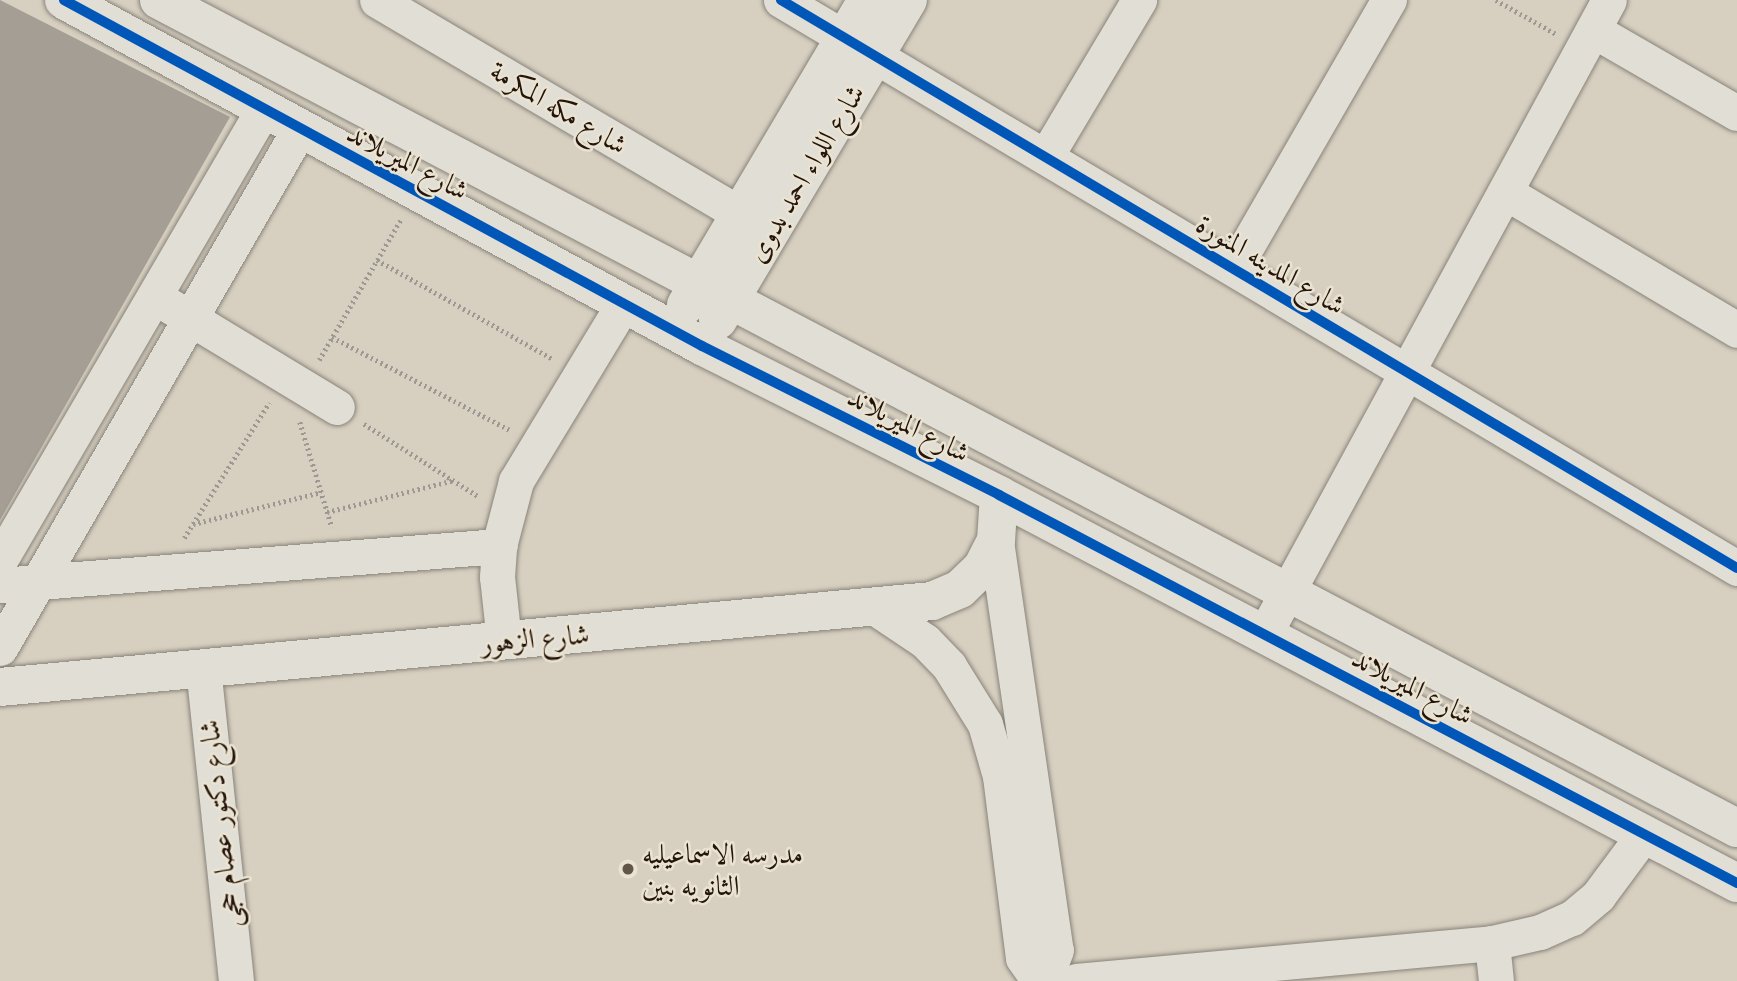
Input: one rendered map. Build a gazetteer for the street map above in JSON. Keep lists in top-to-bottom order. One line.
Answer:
{"streets":{"street":["شارع مكه المكرمة","شارع الميريلاند","شارع اللواء احمد بدوى","شارع المدينه المنورة","شارع الزهور","شارع دكتور عصام حجى"]},"crossings":[["شارع مكه المكرمة","شارع اللواء احمد بدوى"],["شارع الميريلاند","شارع اللواء احمد بدوى"],["شارع الميريلاند","شارع الزهور"],["شارع اللواء احمد بدوى","شارع المدينه المنورة"],["شارع الزهور","شارع دكتور عصام حجى"]],"places":["مدرسه الاسماعيليه الثانويه بنين"]}
